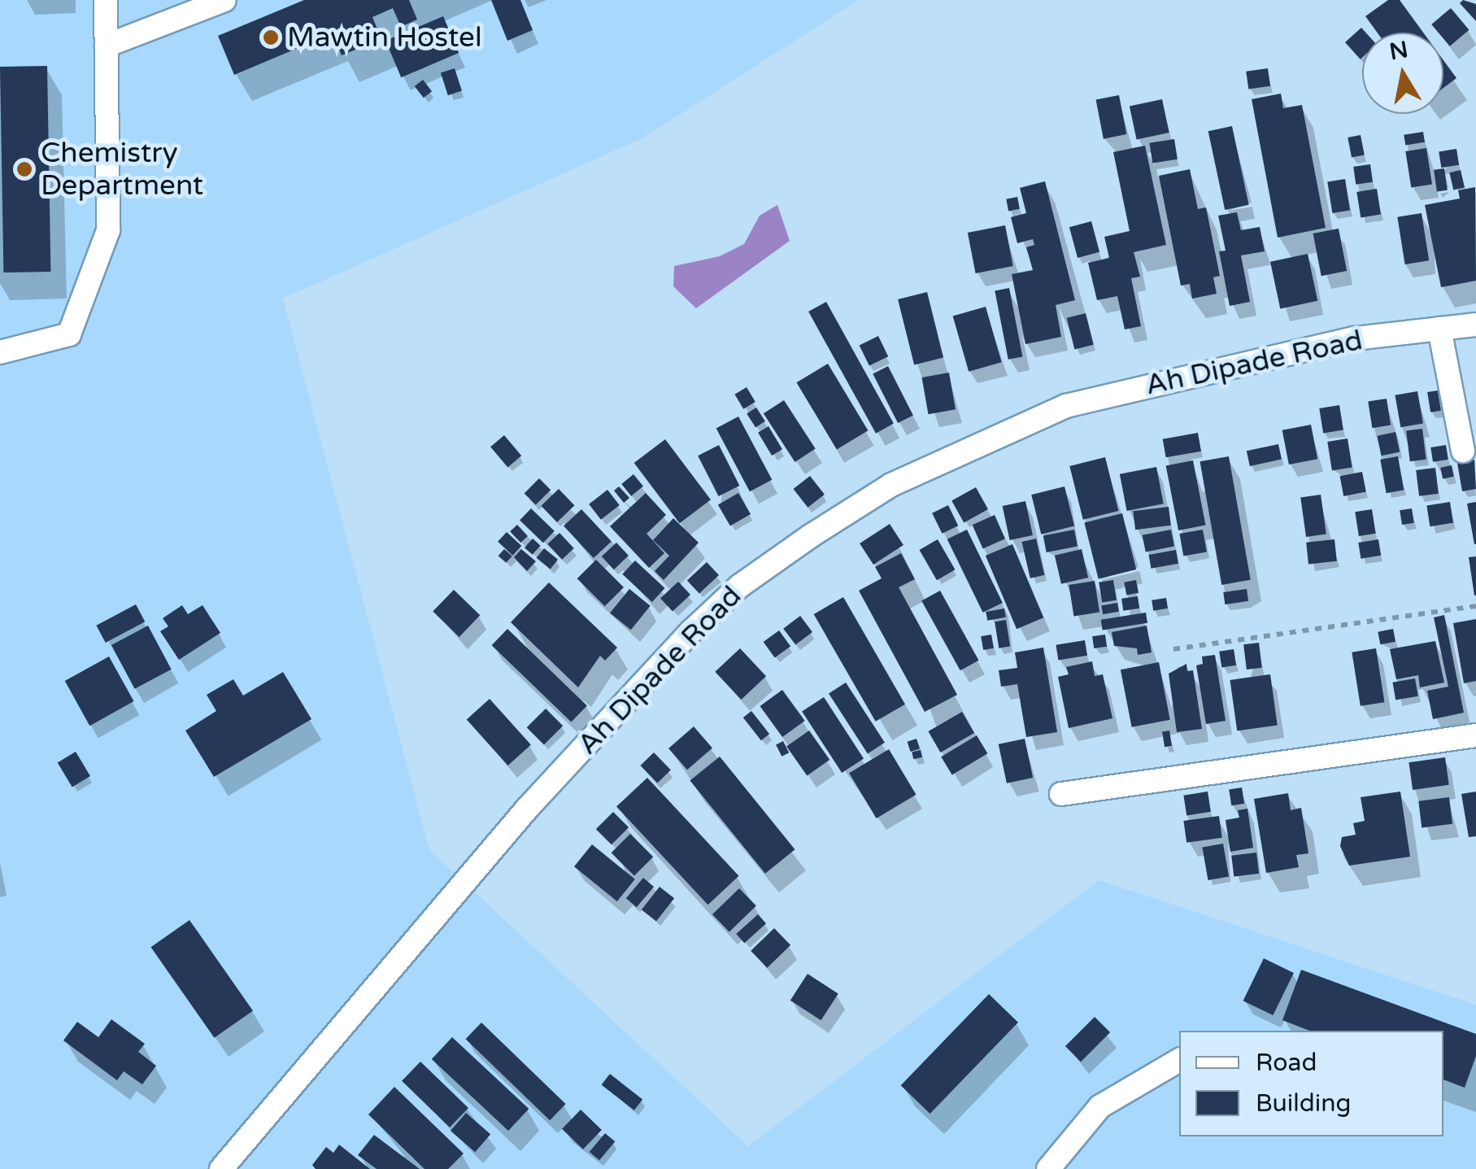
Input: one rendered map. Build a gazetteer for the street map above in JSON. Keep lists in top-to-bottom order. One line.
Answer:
{"streets":{"street":["Ah Dipade Road"]},"places":["Mawtin Hostel","Chemistry Department"],"legend":["Road","Building"],"north":"top"}
